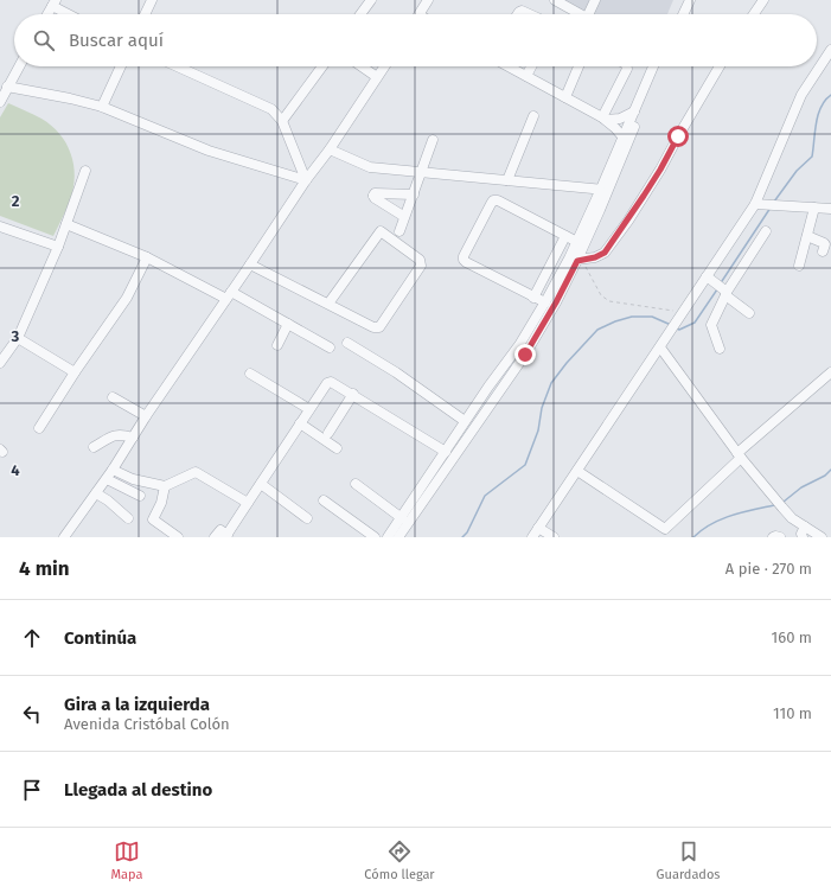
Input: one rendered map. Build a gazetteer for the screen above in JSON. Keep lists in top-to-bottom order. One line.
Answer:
{"page":{"search":"Buscar aquí","heading":["4 min","A pie · 270 m"],"list":[["Continúa","160 m"],["Gira a la izquierda","Avenida Cristóbal Colón","110 m"],"Llegada al destino"],"nav":["Mapa","Cómo llegar","Guardados"]},"grid":{"rows":["2","3","4"]}}
